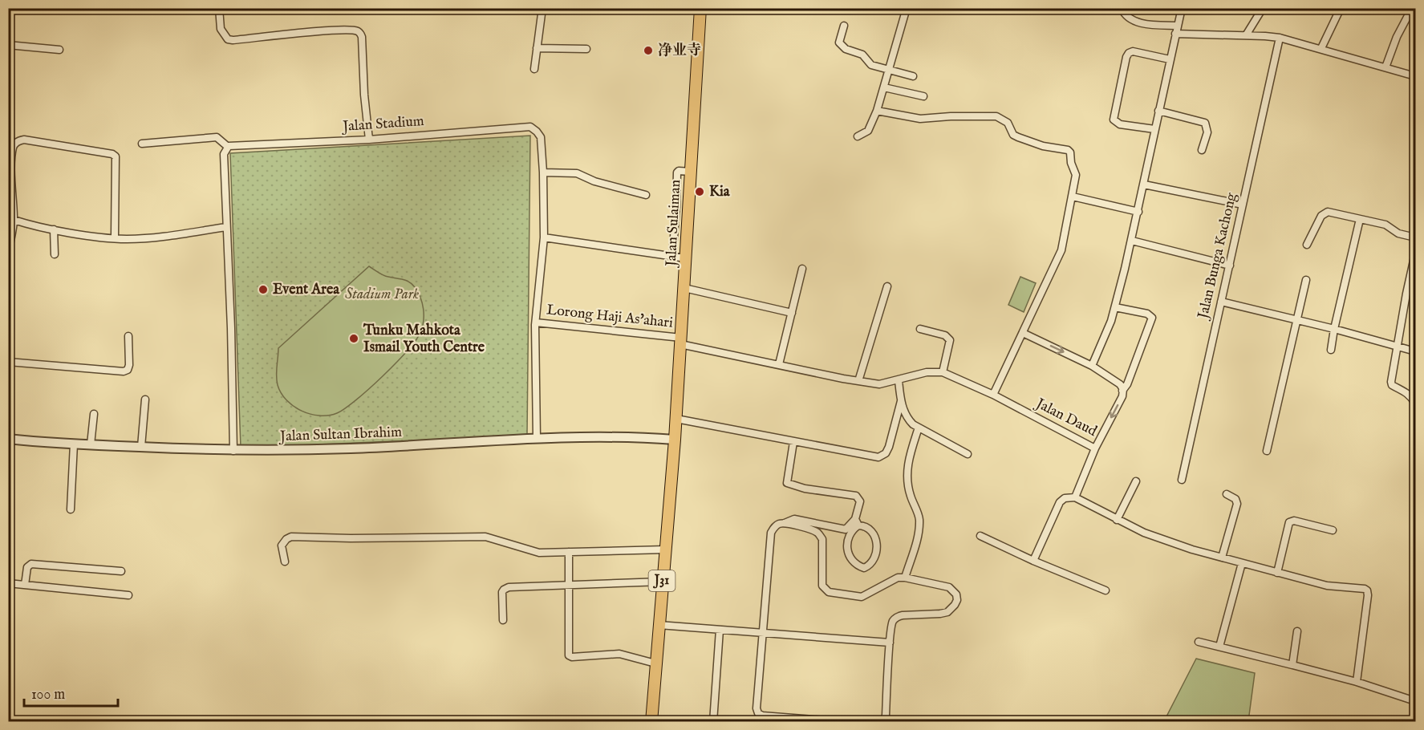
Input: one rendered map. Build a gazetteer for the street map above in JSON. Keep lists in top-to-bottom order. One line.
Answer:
{"streets":{"main road":["Jalan Sulaiman","J31"],"street":["Jalan Stadium","Jalan Bunga Kachong","Lorong Haji As'ahari","Jalan Daud","Jalan Sultan Ibrahim"]},"crossings":[["Jalan Stadium","Lorong Haji As'ahari"],["Jalan Stadium","Jalan Sultan Ibrahim"],["Jalan Sulaiman","Lorong Haji As'ahari"],["Jalan Sulaiman","Jalan Daud"],["Jalan Sulaiman","Jalan Sultan Ibrahim"],["Jalan Sulaiman","J31"],["Lorong Haji As'ahari","Jalan Daud"],["Jalan Sultan Ibrahim","J31"]],"parks":["Stadium Park"],"places":["净业寺","Kia","Event Area","Tunku Mahkota Ismail Youth Centre"],"scale_bar":"100 m"}
